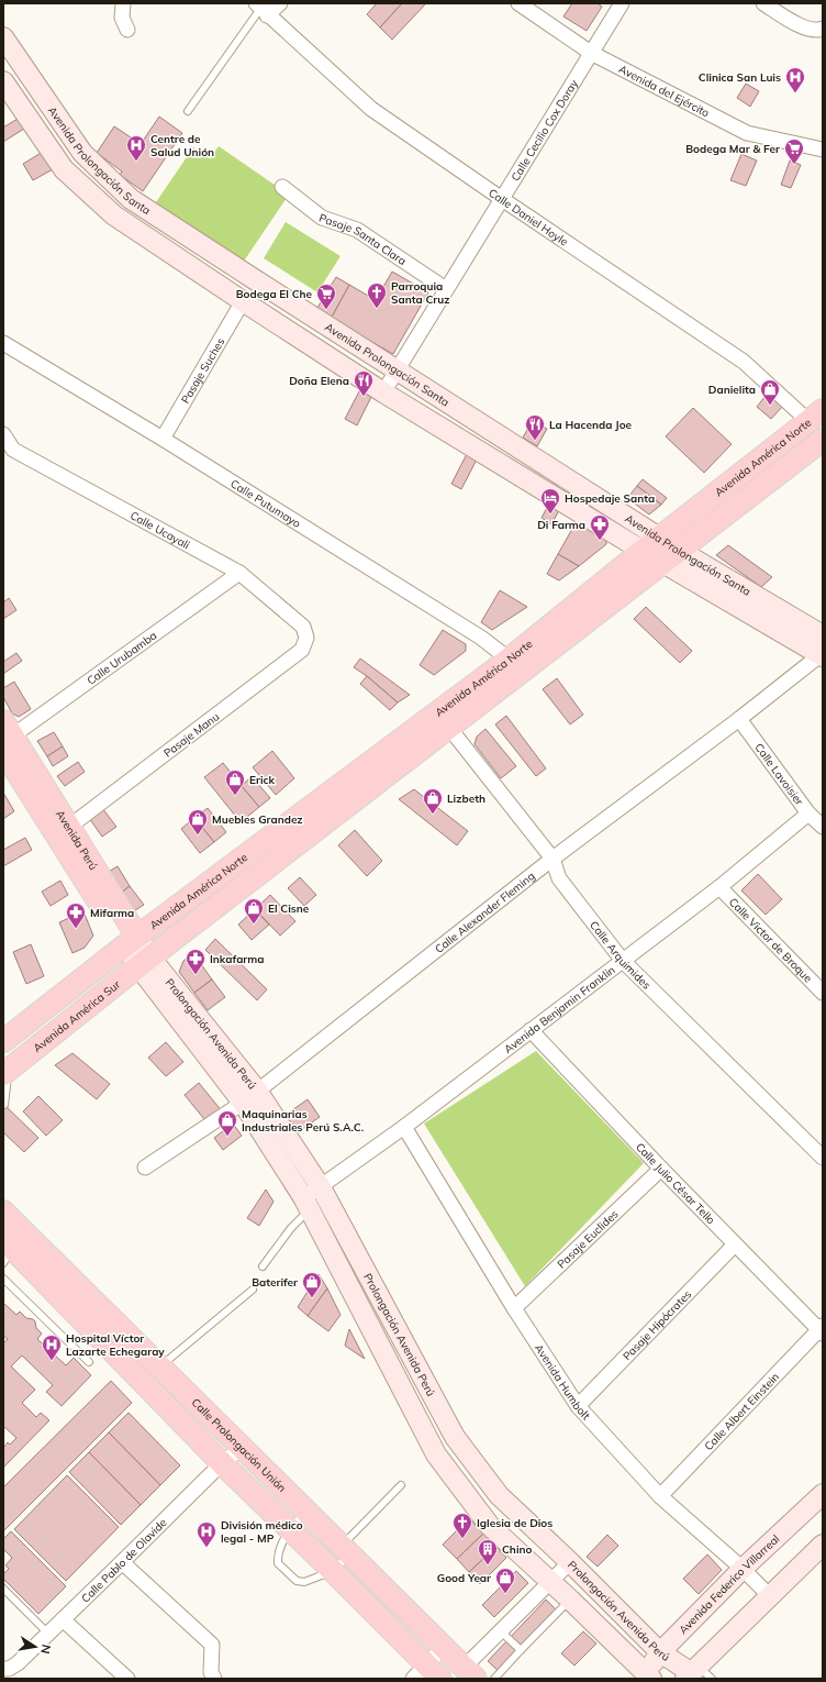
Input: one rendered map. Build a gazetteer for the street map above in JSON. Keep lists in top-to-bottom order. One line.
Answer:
{"streets":{"main road":["Avenida América Norte","Avenida Perú","Avenida América Sur","Calle Prolongación Unión"],"street":["Avenida del Ejército","Calle Cecilio Cox Doray","Avenida Prolongación Santa","Calle Daniel Hoyle","Pasaje Santa Clara","Pasaje Suches","Calle Putumayo","Calle Ucayali","Calle Urubamba","Pasaje Manu","Calle Lavoisier","Calle Alexander Fleming","Calle Victor de Broque","Calle Arquimides","Avenida Benjamin Franklin","Prolongación Avenida Perú","Calle Julio César Tello","Pasaje Euclides","Pasaje Hipócrates","Avenida Humbolt","Calle Albert Einstein","Calle Pablo de Olavide","Avenida Federico Villarreal"]},"crossings":[["Avenida del Ejército","Calle Cecilio Cox Doray"],["Calle Cecilio Cox Doray","Avenida Prolongación Santa"],["Calle Cecilio Cox Doray","Calle Daniel Hoyle"],["Calle Cecilio Cox Doray","Pasaje Santa Clara"],["Avenida Prolongación Santa","Pasaje Suches"],["Avenida Prolongación Santa","Avenida América Norte"],["Avenida Prolongación Santa","Calle Alexander Fleming"],["Calle Daniel Hoyle","Avenida América Norte"],["Pasaje Suches","Calle Putumayo"],["Avenida América Norte","Calle Putumayo"],["Avenida América Norte","Avenida Perú"],["Avenida América Norte","Calle Arquimides"],["Avenida América Norte","Avenida América Sur"],["Avenida América Norte","Prolongación Avenida Perú"],["Calle Ucayali","Calle Urubamba"],["Calle Ucayali","Pasaje Manu"],["Calle Urubamba","Avenida Perú"],["Pasaje Manu","Avenida Perú"],["Calle Lavoisier","Calle Alexander Fleming"],["Calle Lavoisier","Avenida Benjamin Franklin"],["Avenida Perú","Avenida América Sur"],["Avenida Perú","Prolongación Avenida Perú"],["Calle Alexander Fleming","Calle Arquimides"],["Calle Alexander Fleming","Prolongación Avenida Perú"],["Calle Victor de Broque","Avenida Benjamin Franklin"],["Calle Arquimides","Avenida Benjamin Franklin"],["Avenida Benjamin Franklin","Prolongación Avenida Perú"],["Avenida Benjamin Franklin","Calle Julio César Tello"],["Avenida Benjamin Franklin","Avenida Humbolt"],["Avenida América Sur","Prolongación Avenida Perú"],["Prolongación Avenida Perú","Avenida Federico Villarreal"],["Calle Julio César Tello","Pasaje Euclides"],["Calle Julio César Tello","Pasaje Hipócrates"],["Calle Julio César Tello","Calle Albert Einstein"],["Pasaje Euclides","Avenida Humbolt"],["Pasaje Hipócrates","Avenida Humbolt"],["Avenida Humbolt","Calle Albert Einstein"],["Avenida Humbolt","Avenida Federico Villarreal"],["Calle Prolongación Unión","Calle Pablo de Olavide"]],"places":{"hospital":["Clinica San Luis","Centre de Salud Unión","Hospital Víctor Lazarte Echegaray","División médico legal - MP"],"supermarket":["Bodega Mar & Fer","Bodega El Che"],"church":["Parroquia Santa Cruz","Iglesia de Dios"],"restaurant":["Doña Elena","La Hacenda Joe"],"shop":["Danielita","Erick","Lizbeth","Muebles Grandez","El Cisne","Maquinarias Industriales Perú S.A.C.","Baterifer","Good Year"],"hotel":["Hospedaje Santa"],"pharmacy":["Di Farma","Mifarma","Inkafarma"],"building":["Chino"]},"north":"right"}
